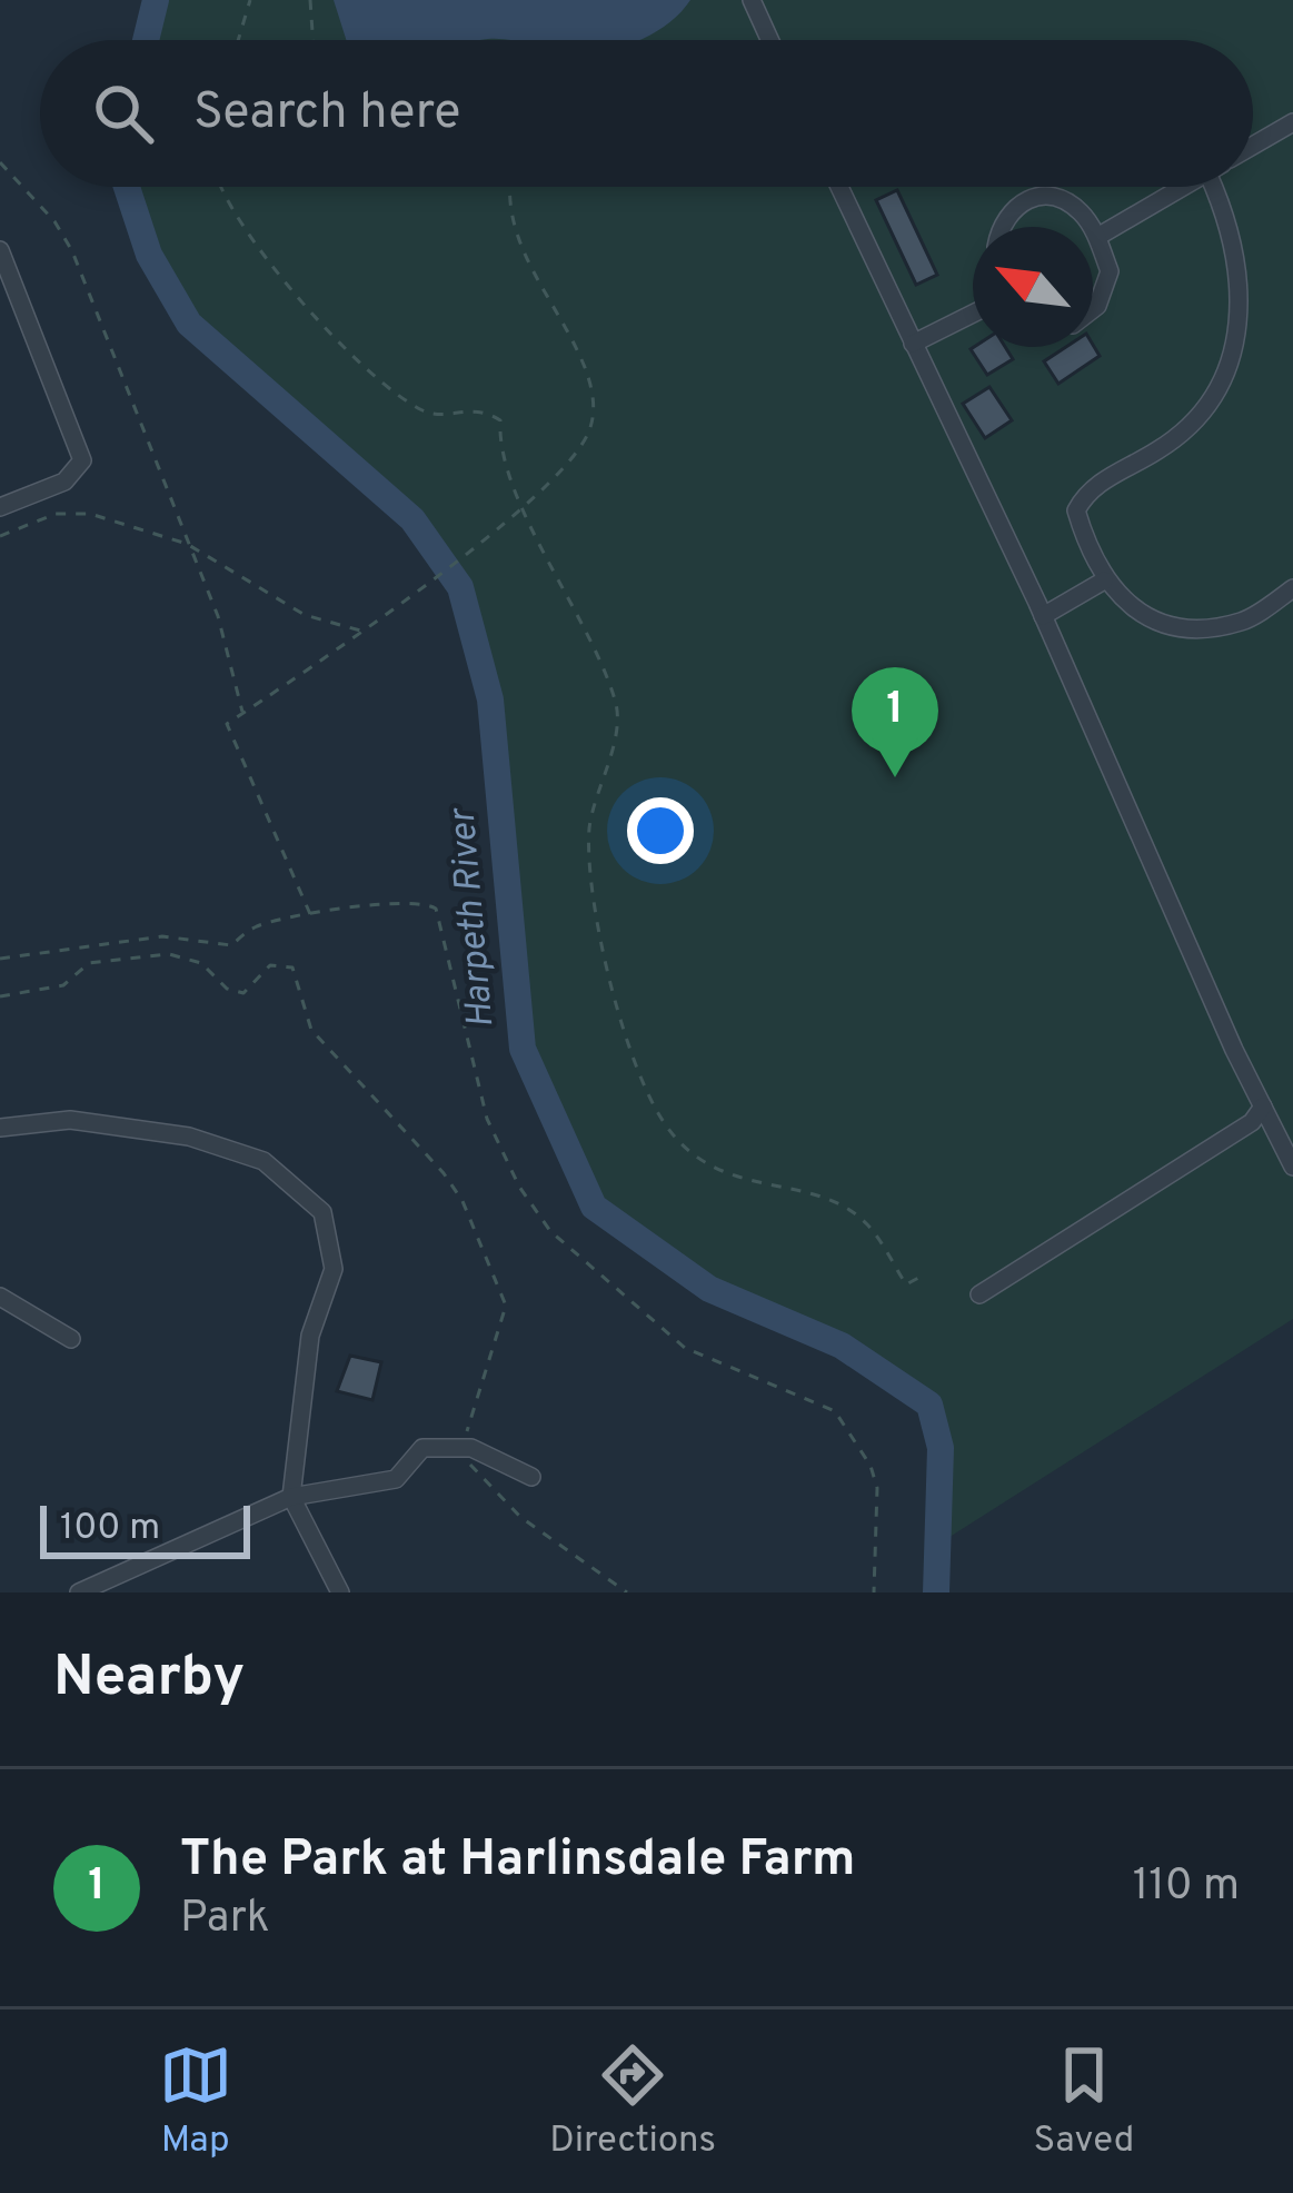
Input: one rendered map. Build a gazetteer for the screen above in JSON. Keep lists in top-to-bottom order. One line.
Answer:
{"water":["Harpeth River"],"scale_bar":"100 m","north":"top left","page":{"search":"Search here","pins":"1","scale":"100 m","heading":"Nearby","list":[{"mark":"1","name":"The Park at Harlinsdale Farm","note":"Park","value":"110 m"}],"nav":["Map","Directions","Saved"]}}
